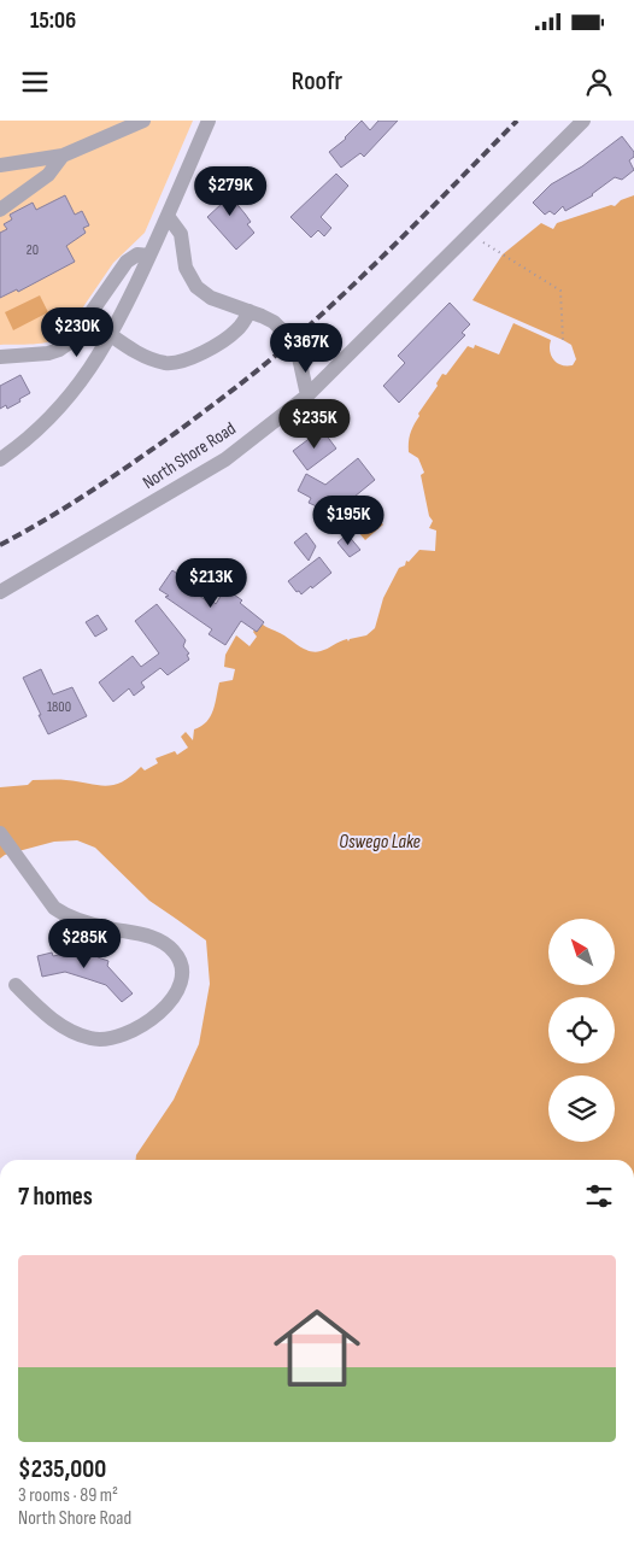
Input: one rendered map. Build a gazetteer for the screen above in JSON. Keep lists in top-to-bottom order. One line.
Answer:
{"streets":{"street":["North Shore Road"]},"water":["Oswego Lake"],"house_numbers":["20","1800"],"north":"top left","page":{"status":"15:06","header":"Roofr","price":["$279K","$230K","$367K","$235K","$195K","$213K","$285K"],"heading":"7 homes","list":[{"name":"$235,000","note":"3 rooms · 89 m² · North Shore Road"}]}}
